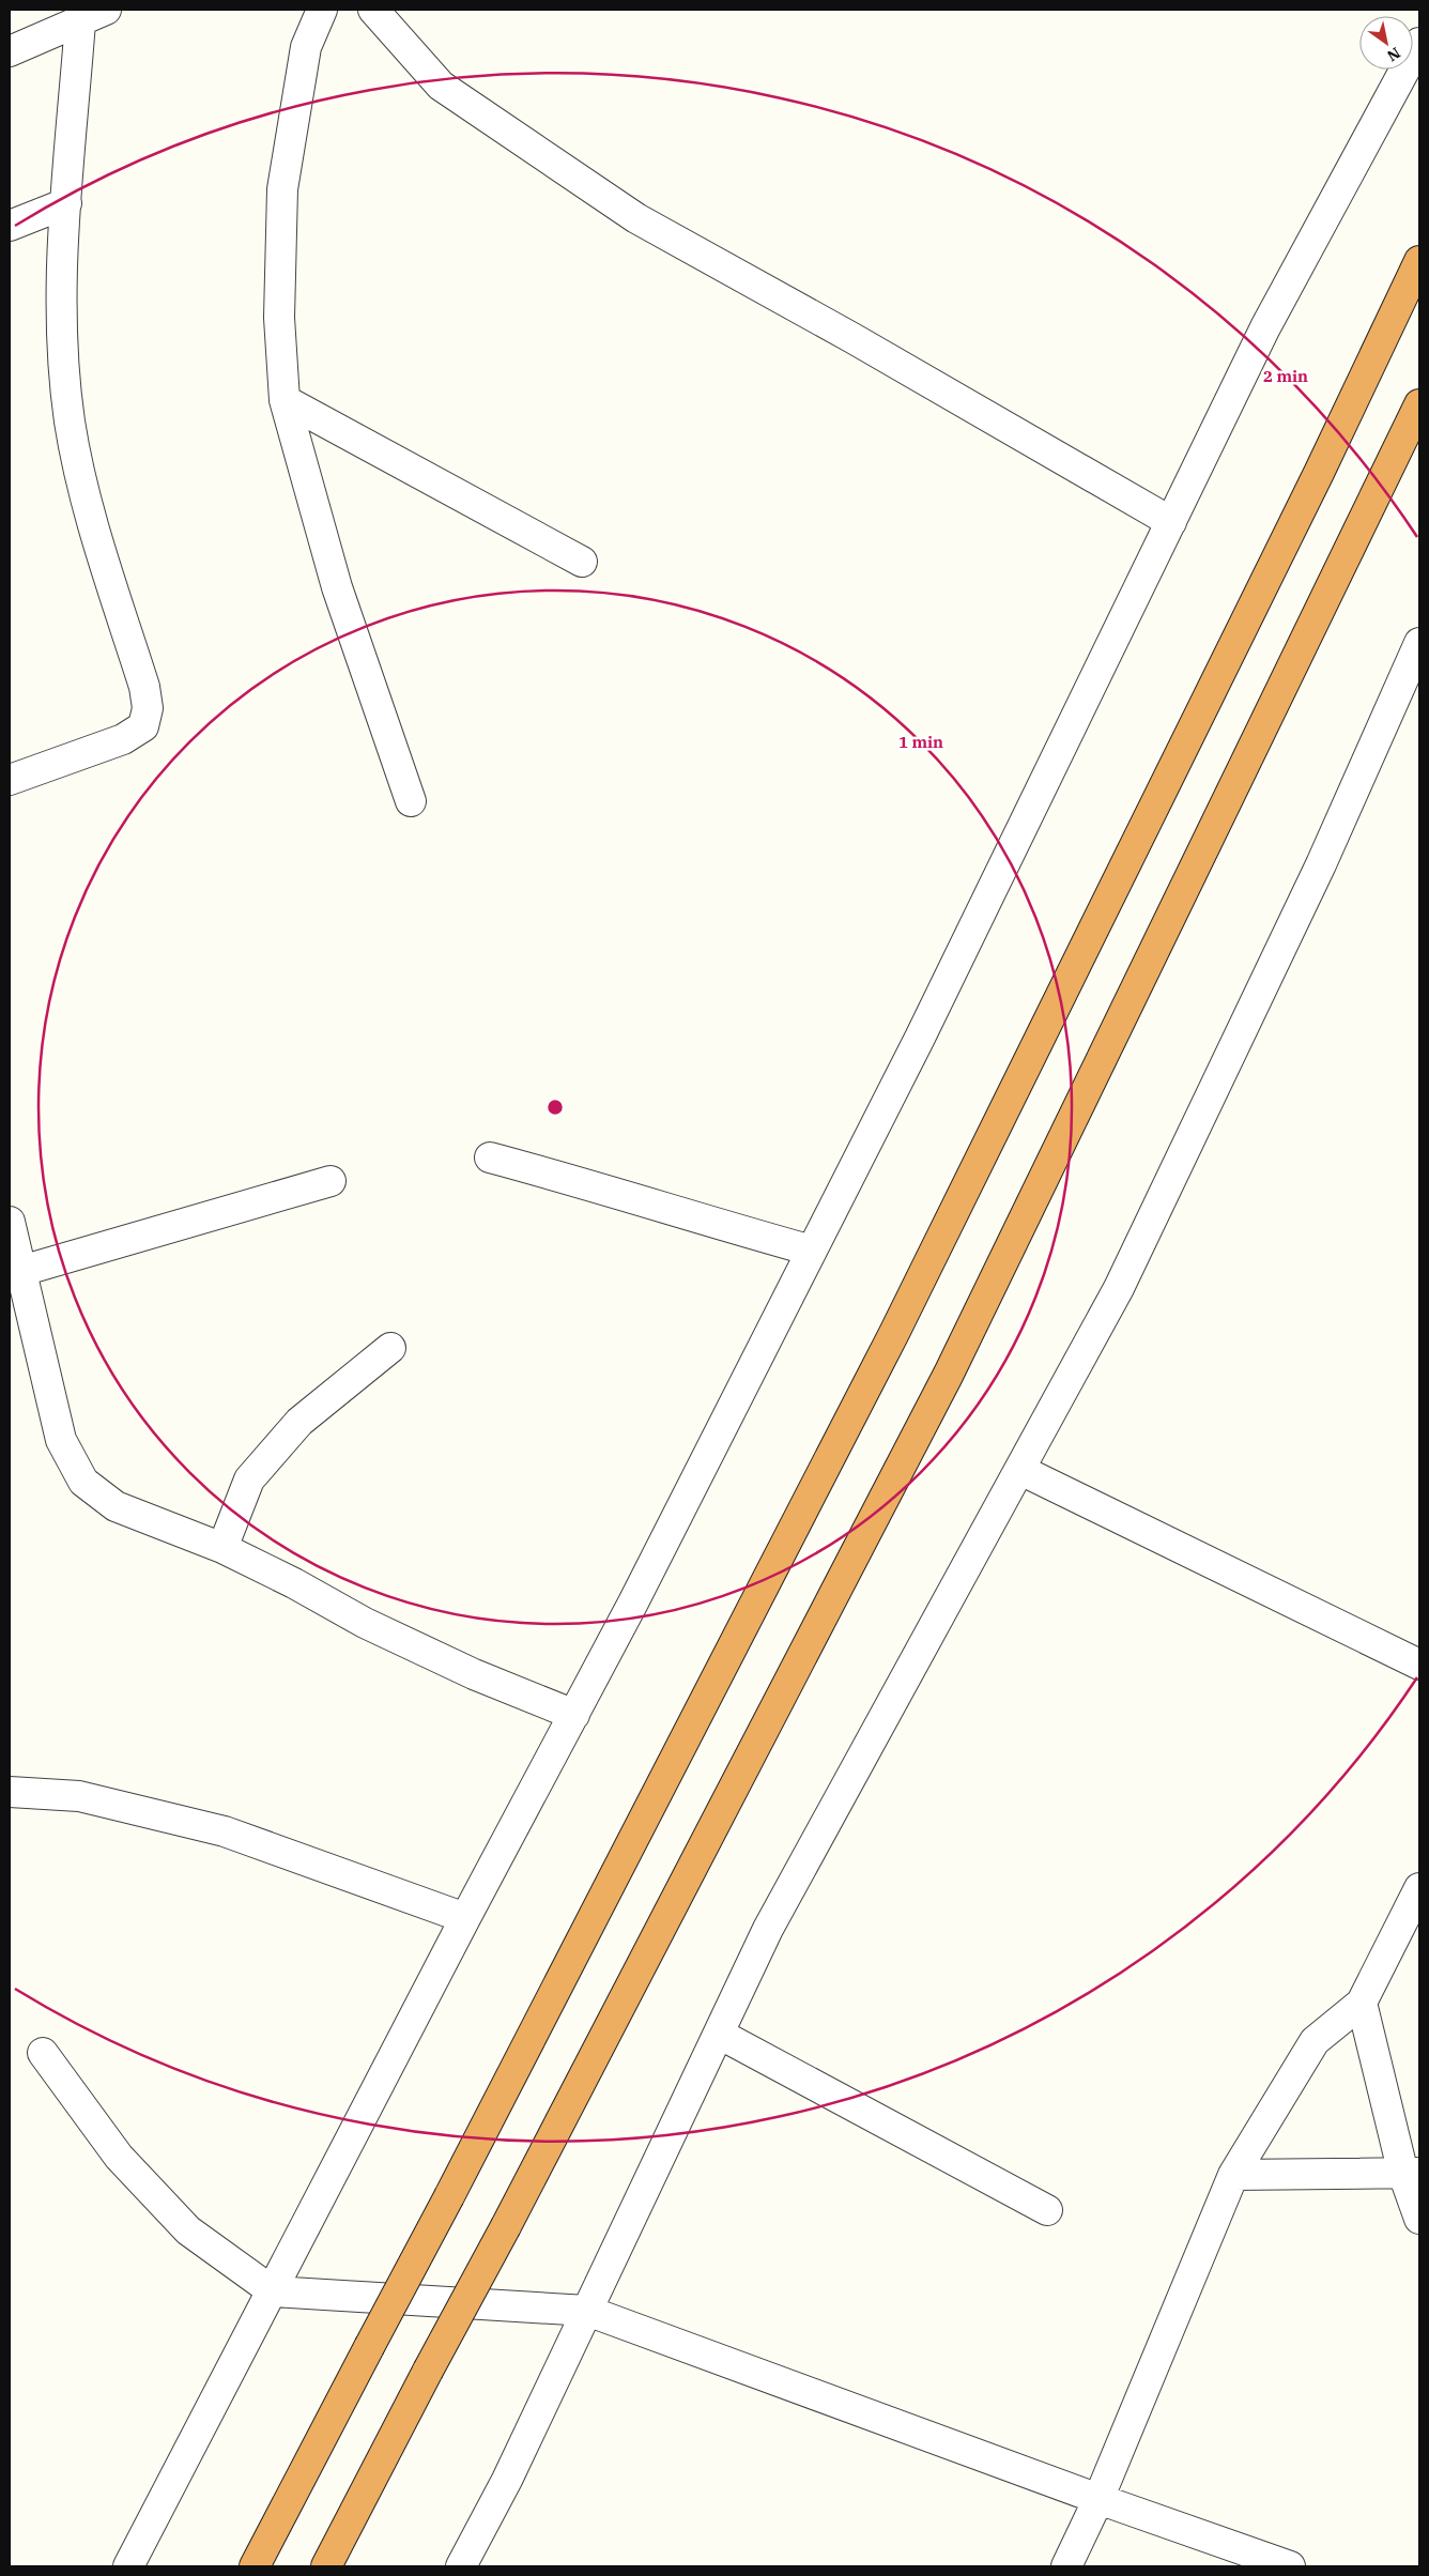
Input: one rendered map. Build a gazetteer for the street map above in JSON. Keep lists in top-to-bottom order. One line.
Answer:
{"north":"bottom right","rings":["2 min","1 min"]}
